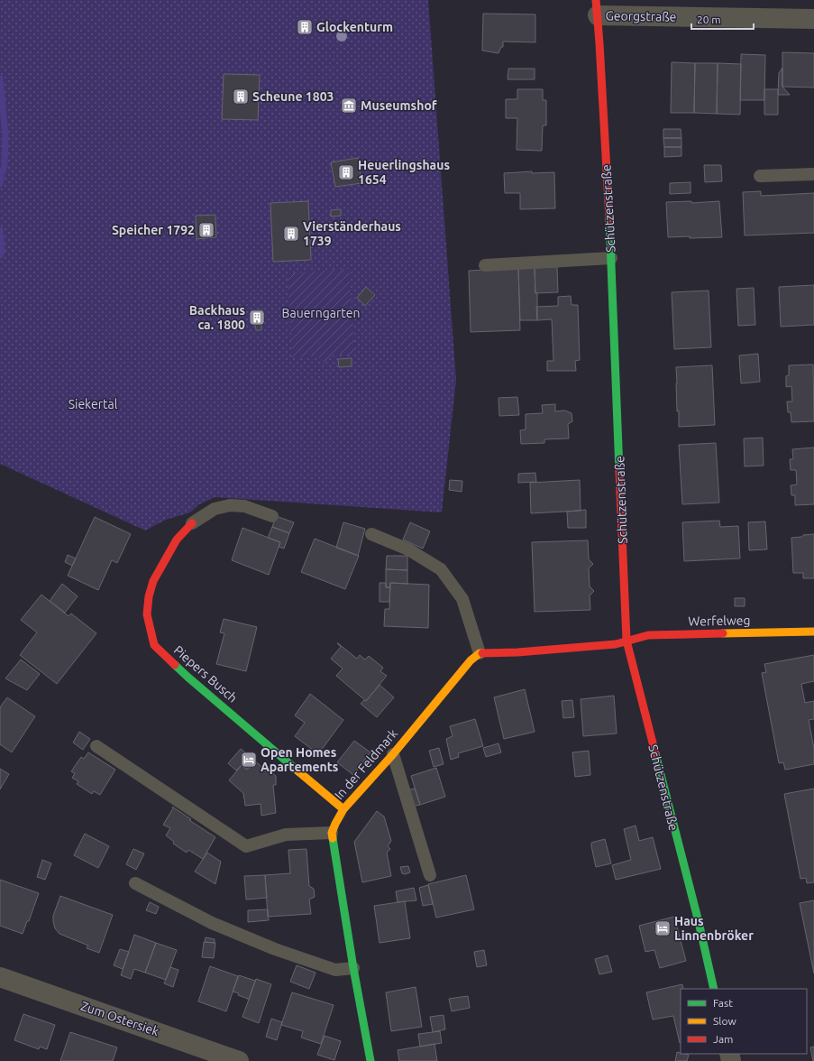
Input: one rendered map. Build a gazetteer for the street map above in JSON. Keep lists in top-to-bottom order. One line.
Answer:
{"streets":{"street":["Georgstraße","Schützenstraße","Werfelweg","Piepers Busch","In der Feldmark","Zum Ostersiek"]},"crossings":[["Georgstraße","Schützenstraße"],["Schützenstraße","Werfelweg"],["Piepers Busch","In der Feldmark"]],"parks":["Bauerngarten","Siekertal"],"places":{"building":["Glockenturm","Scheune 1803","Heuerlingshaus 1654","Speicher 1792","Vierständerhaus 1739","Backhaus ca. 1800"],"museum":["Museumshof"],"hotel":["Open Homes Apartements","Haus Linnenbröker"]},"legend":["Fast","Slow","Jam"],"scale_bar":"20 m"}
